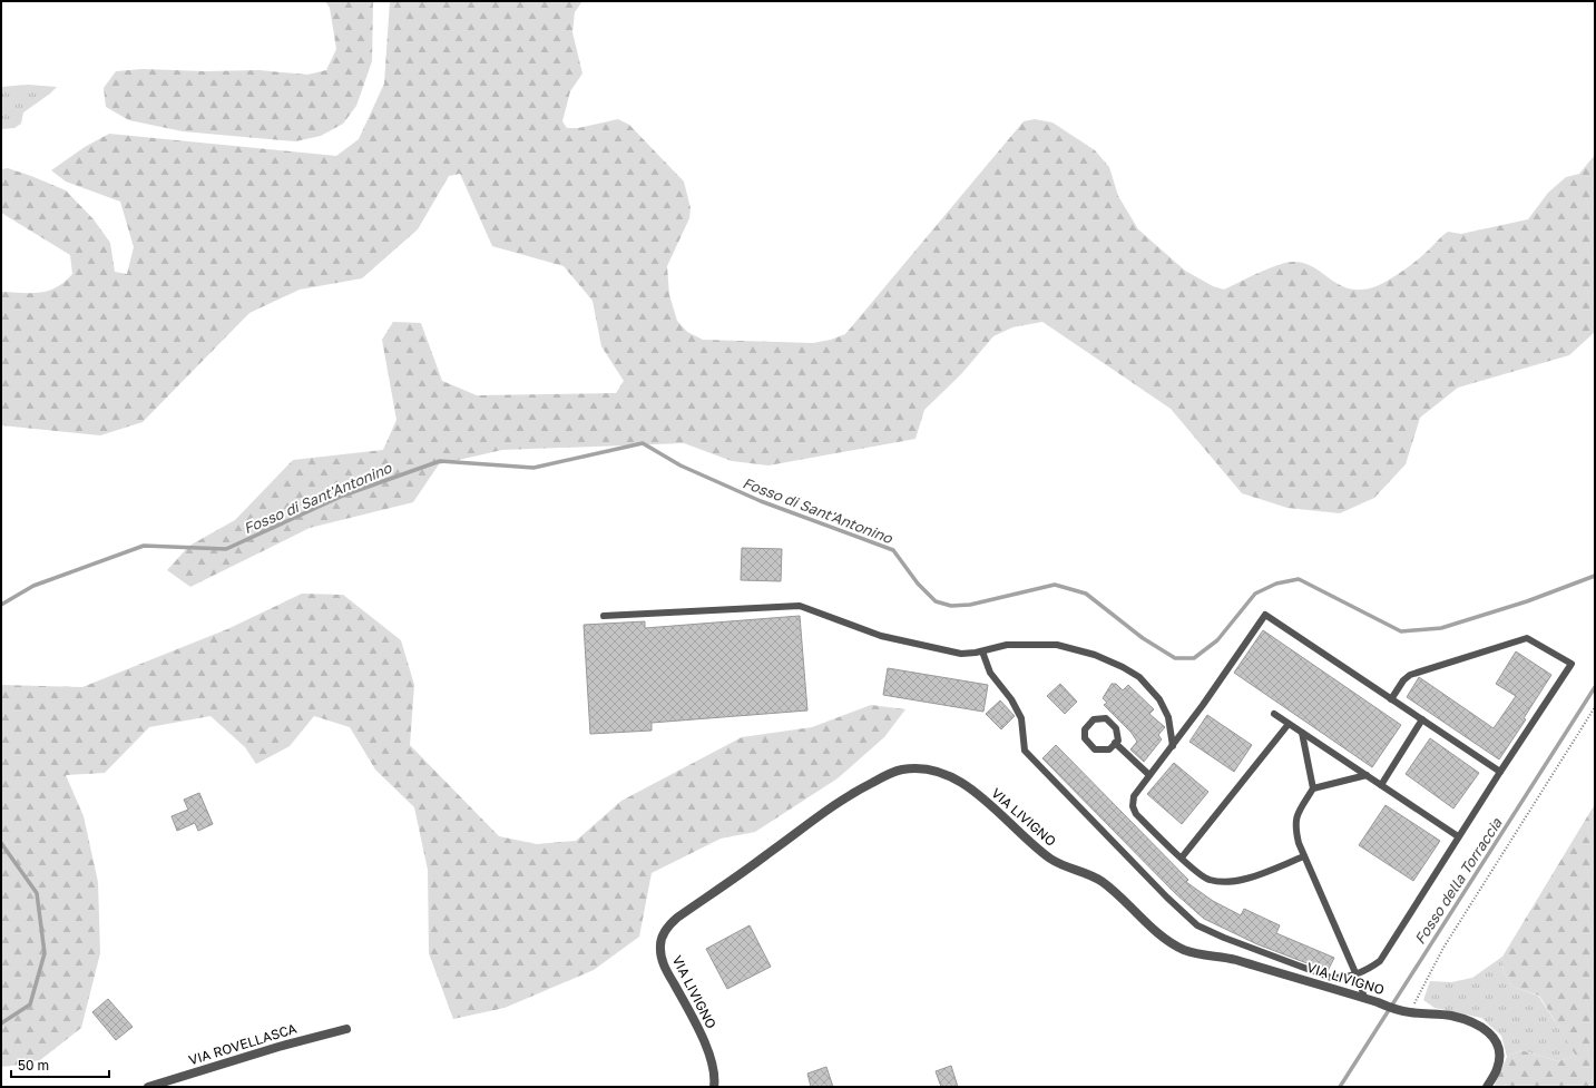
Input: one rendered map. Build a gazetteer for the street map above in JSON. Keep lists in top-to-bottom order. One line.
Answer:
{"streets":{"street":["VIA LIVIGNO","VIA ROVELLASCA"]},"water":["Fosso di Sant'Antonino","Fosso della Torraccia"],"scale_bar":"50 m"}
